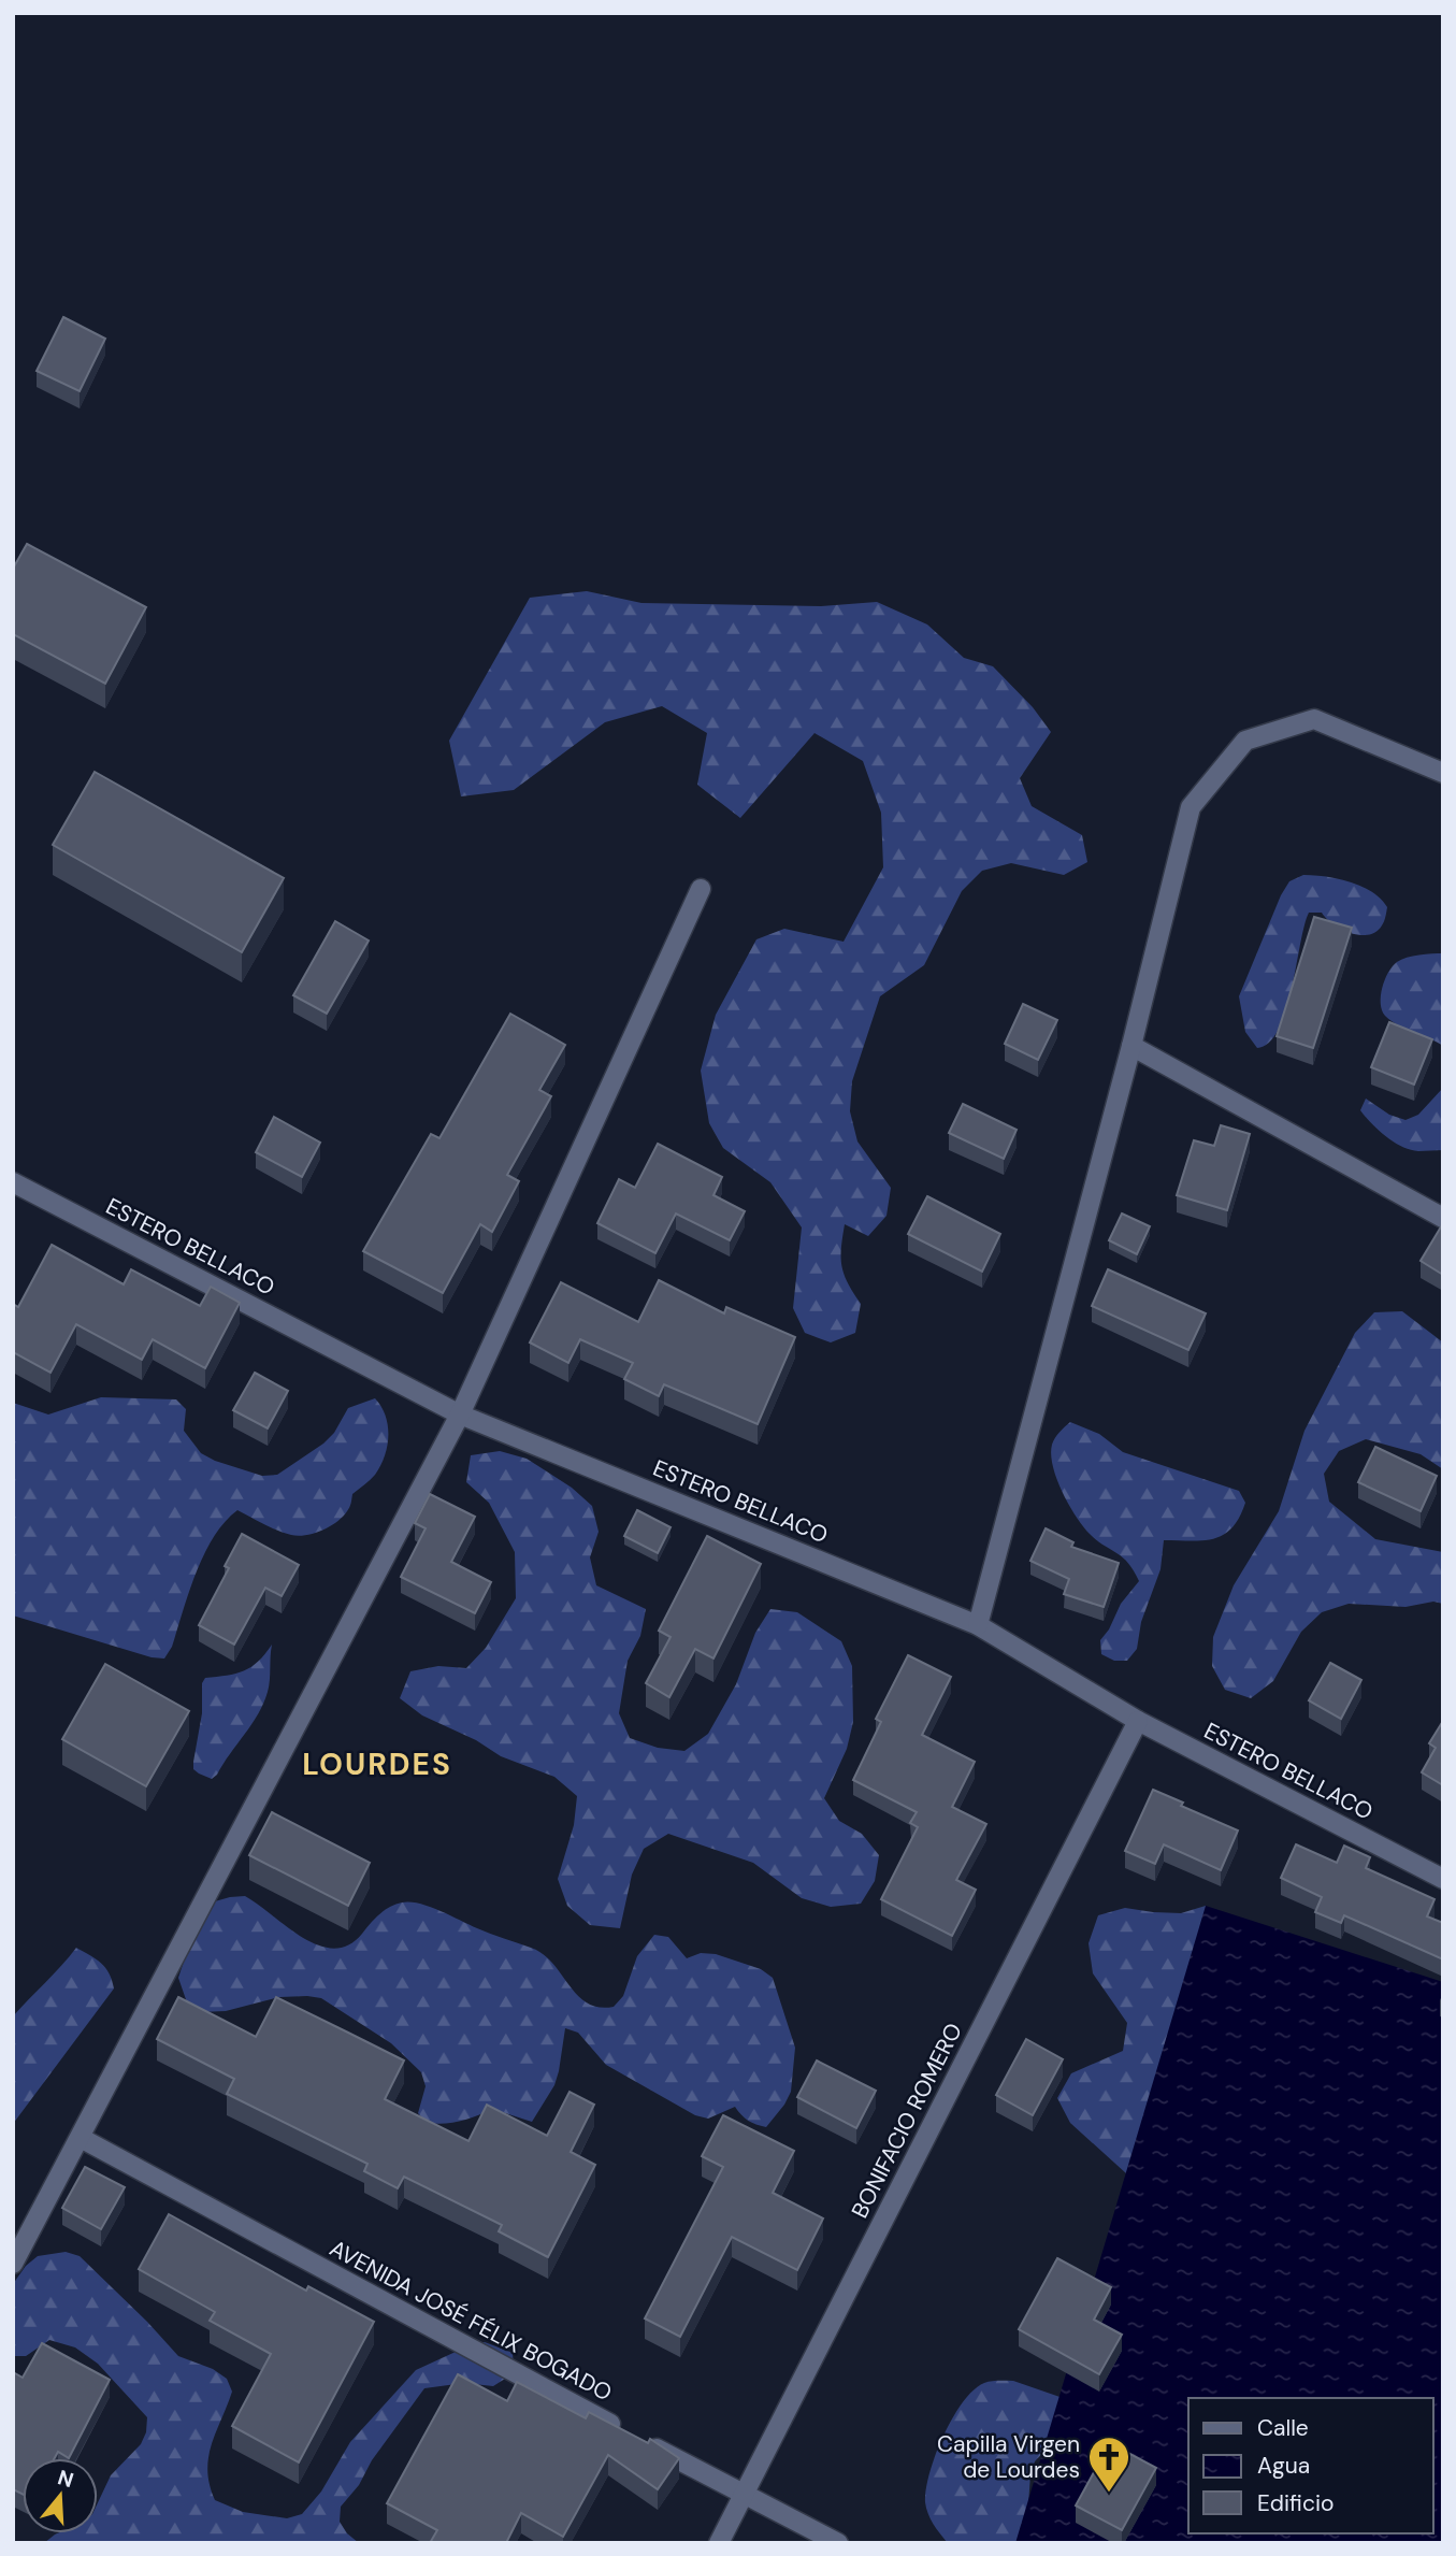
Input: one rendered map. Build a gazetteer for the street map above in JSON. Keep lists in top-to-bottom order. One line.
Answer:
{"streets":{"street":["ESTERO BELLACO","BONIFACIO ROMERO","AVENIDA JOSÉ FÉLIX BOGADO"]},"crossings":[["ESTERO BELLACO","BONIFACIO ROMERO"],["BONIFACIO ROMERO","AVENIDA JOSÉ FÉLIX BOGADO"]],"districts":["LOURDES"],"places":{"church":["Capilla Virgen de Lourdes"]},"legend":["Calle","Agua","Edificio"],"north":"top"}
